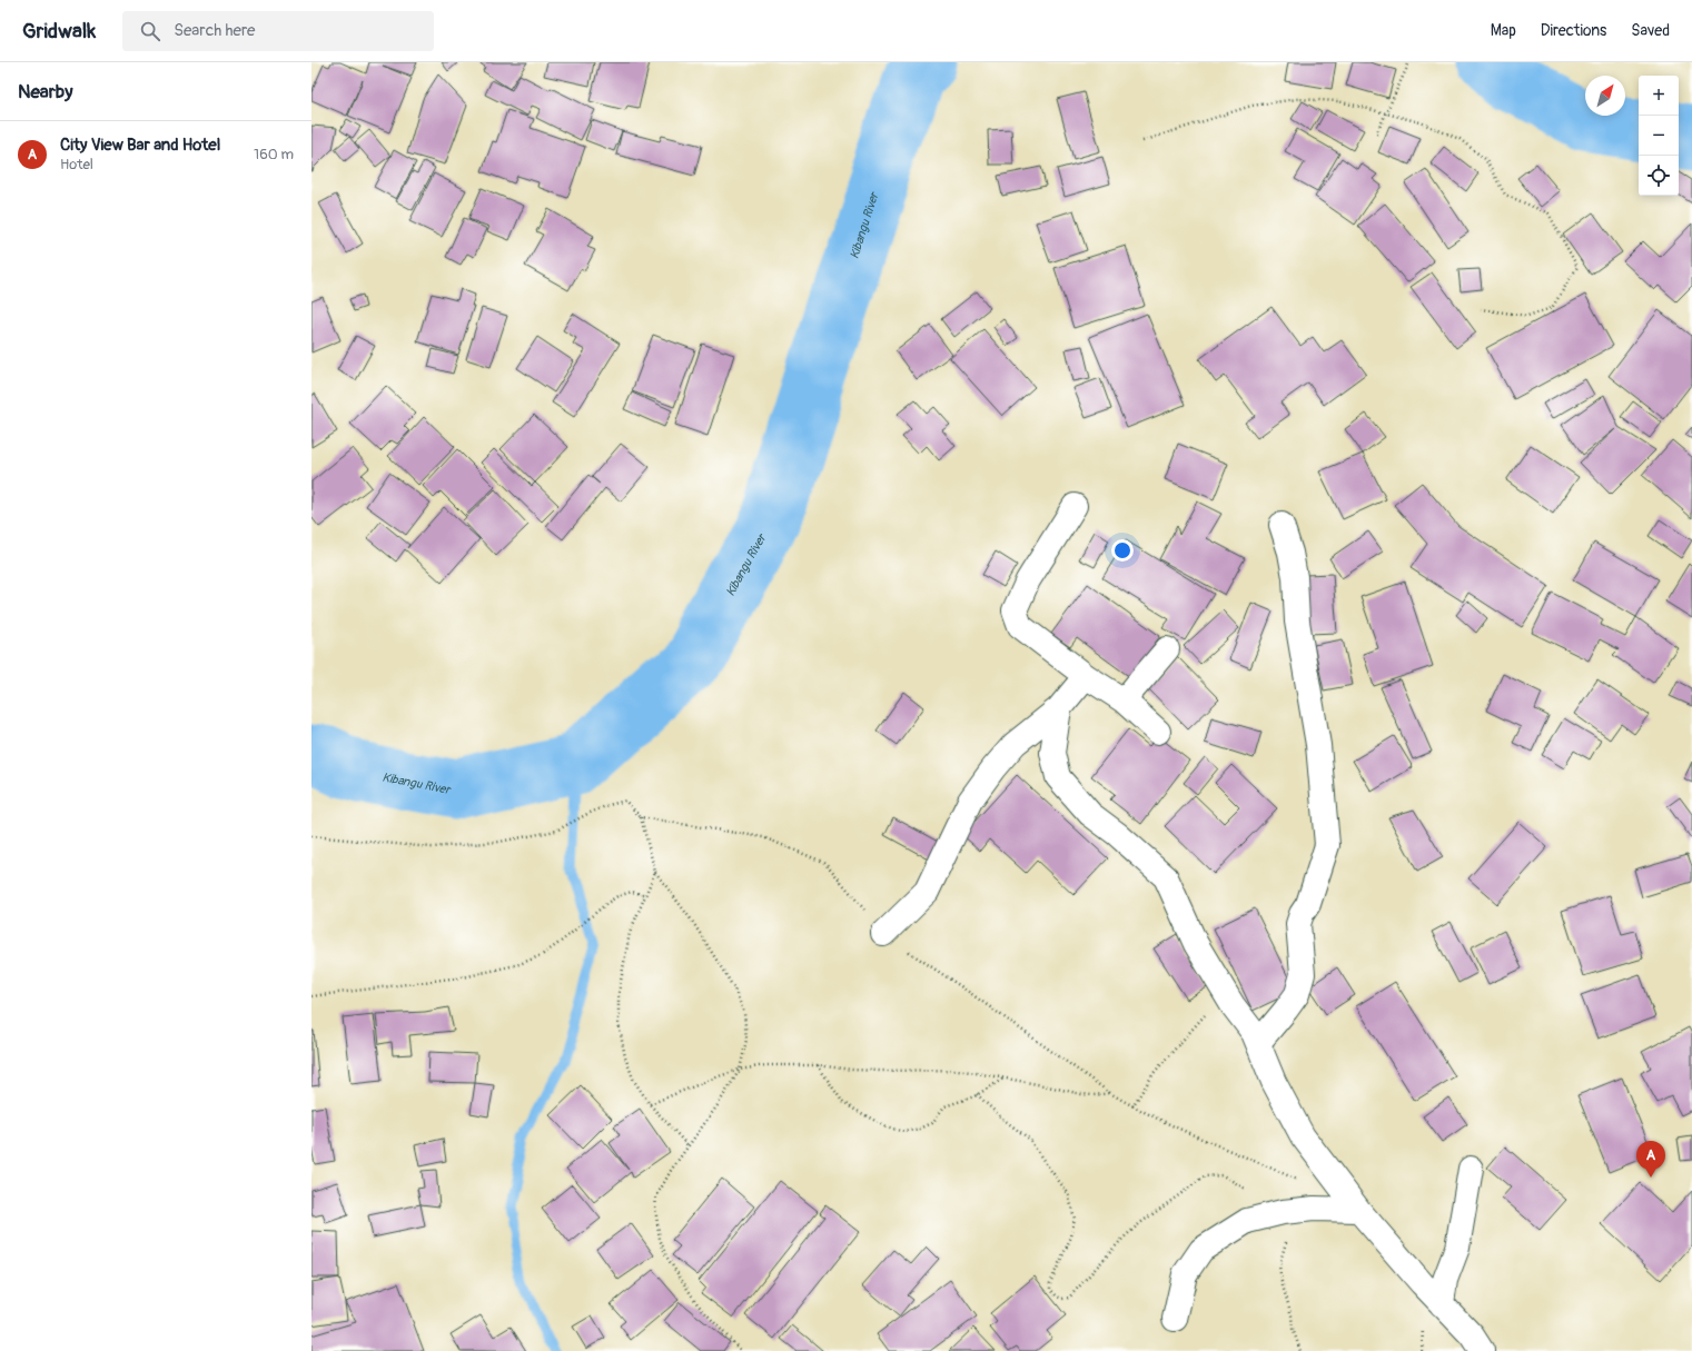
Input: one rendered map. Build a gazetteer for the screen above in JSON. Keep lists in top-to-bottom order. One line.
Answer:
{"water":["Kibangu River"],"north":"top right","page":{"header":"Gridwalk","search":"Search here","nav":["Map","Directions","Saved"],"heading":"Nearby","map_buttons":["+","−"],"list":[{"mark":"A","name":"City View Bar and Hotel","note":"Hotel","value":"160 m"}],"pins":"A"}}
